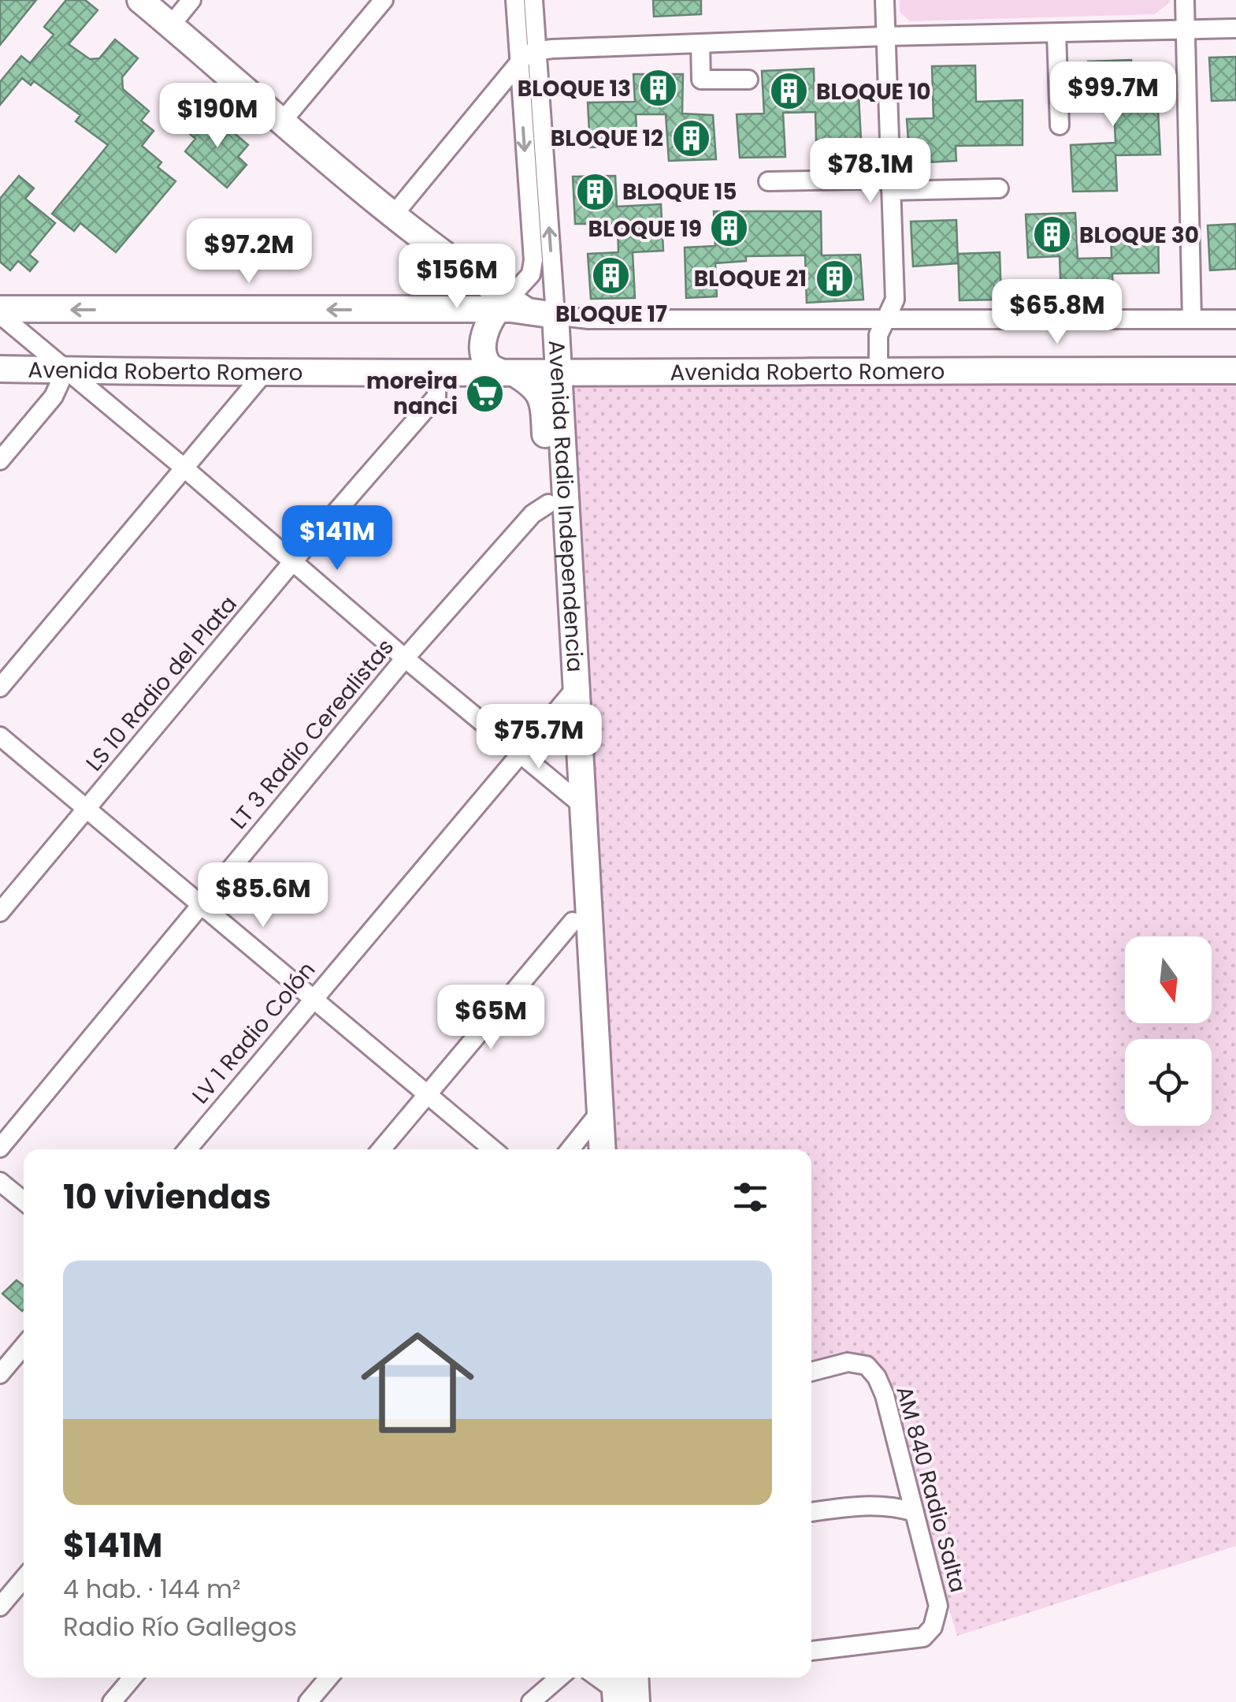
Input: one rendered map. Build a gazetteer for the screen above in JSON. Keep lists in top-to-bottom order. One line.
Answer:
{"streets":{"main road":["Avenida Roberto Romero","Avenida Radio Independencia"],"street":["LS 10 Radio del Plata","LT 3 Radio Cerealistas","LV 1 Radio Colón","AM 840 Radio Salta"]},"crossings":[["Avenida Roberto Romero","Avenida Radio Independencia"],["Avenida Roberto Romero","LS 10 Radio del Plata"],["Avenida Radio Independencia","LT 3 Radio Cerealistas"],["Avenida Radio Independencia","LV 1 Radio Colón"]],"places":{"building":["BLOQUE 13","BLOQUE 10","BLOQUE 12","BLOQUE 15","BLOQUE 19","BLOQUE 30","BLOQUE 17","BLOQUE 21"],"supermarket":["moreira nanci"]},"north":"bottom","page":{"price":["$99.7M","$190M","$78.1M","$97.2M","$156M","$65.8M","$141M","$75.7M","$85.6M","$65M"],"heading":"10 viviendas","list":[{"name":"$141M","note":"4 hab. · 144 m² · Radio Río Gallegos"}]}}
